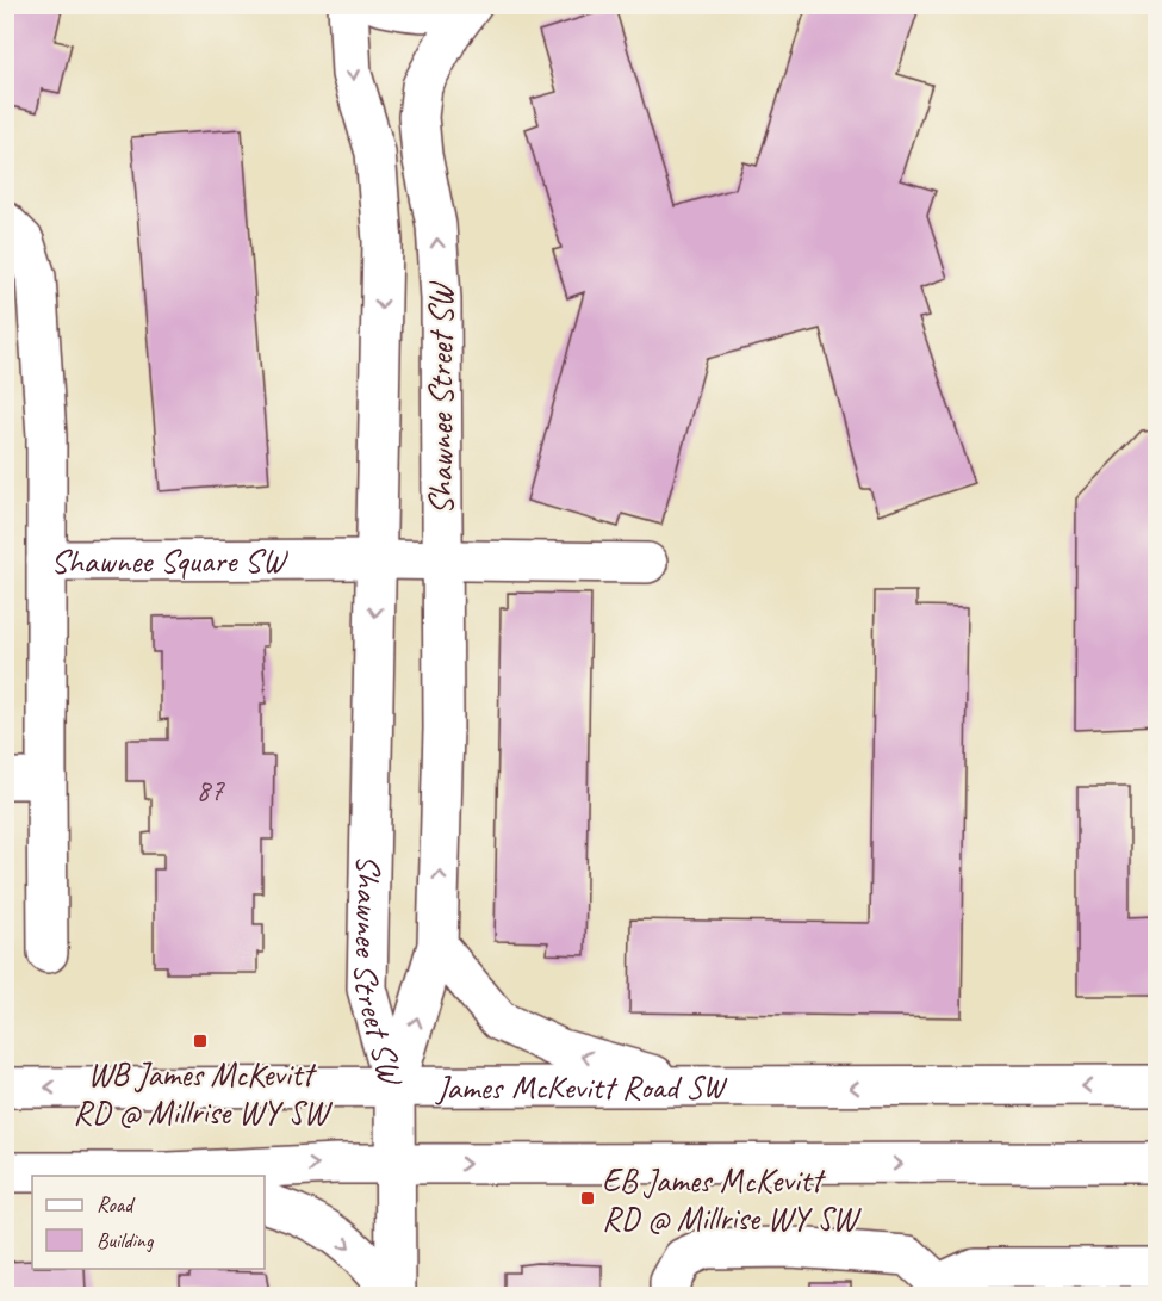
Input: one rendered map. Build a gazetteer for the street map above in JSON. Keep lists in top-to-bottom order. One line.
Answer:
{"streets":{"street":["Shawnee Street SW","Shawnee Square SW","James McKevitt Road SW"]},"crossings":[["Shawnee Street SW","Shawnee Square SW"],["Shawnee Street SW","James McKevitt Road SW"]],"places":{"transit":["WB James McKevitt RD @ Millrise WY SW","EB James McKevitt RD @ Millrise WY SW"]},"house_numbers":["87"],"legend":["Road","Building"]}
